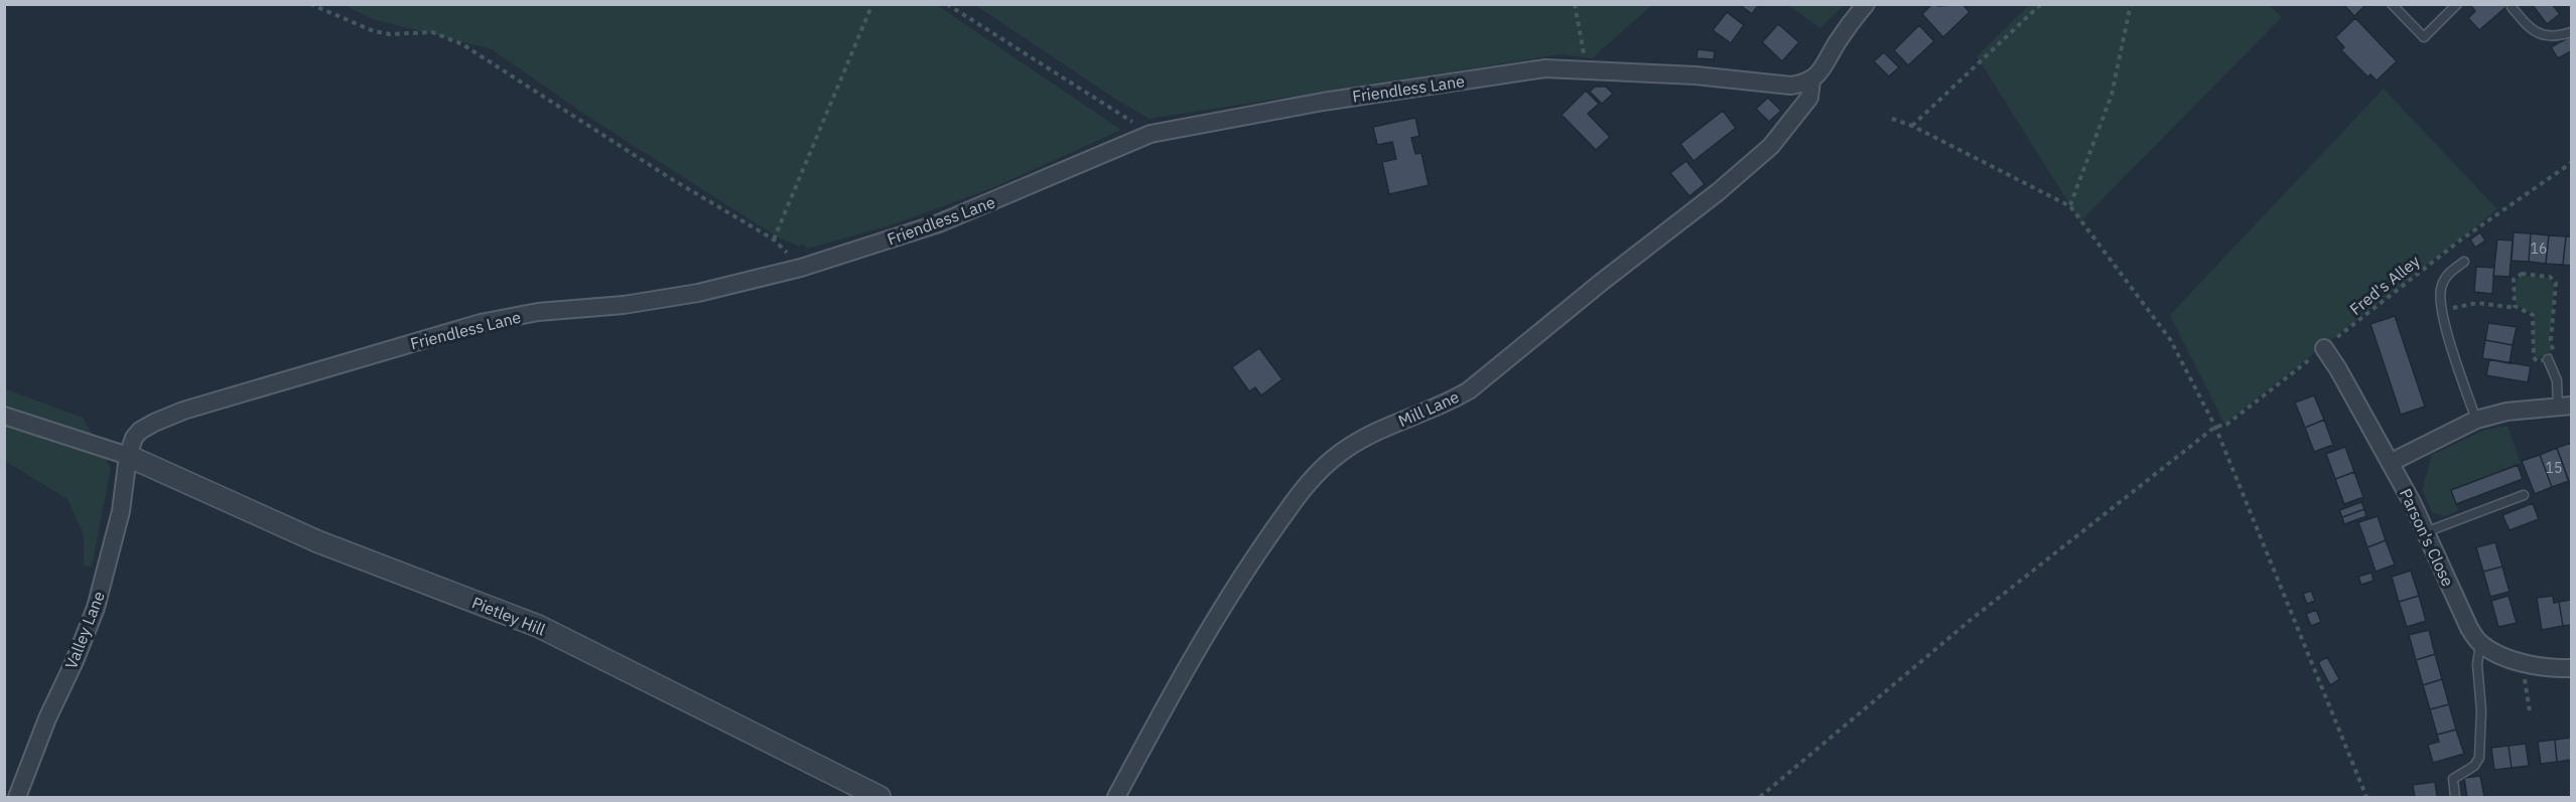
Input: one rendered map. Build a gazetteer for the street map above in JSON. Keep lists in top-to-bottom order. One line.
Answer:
{"streets":{"street":["Friendless Lane","Mill Lane","Parson's Close","Pietley Hill","Valley Lane"],"path":["Fred's Alley"]},"crossings":[["Friendless Lane","Mill Lane"],["Friendless Lane","Pietley Hill"],["Friendless Lane","Valley Lane"],["Fred's Alley","Parson's Close"],["Pietley Hill","Valley Lane"]],"house_numbers":["16","15"]}
